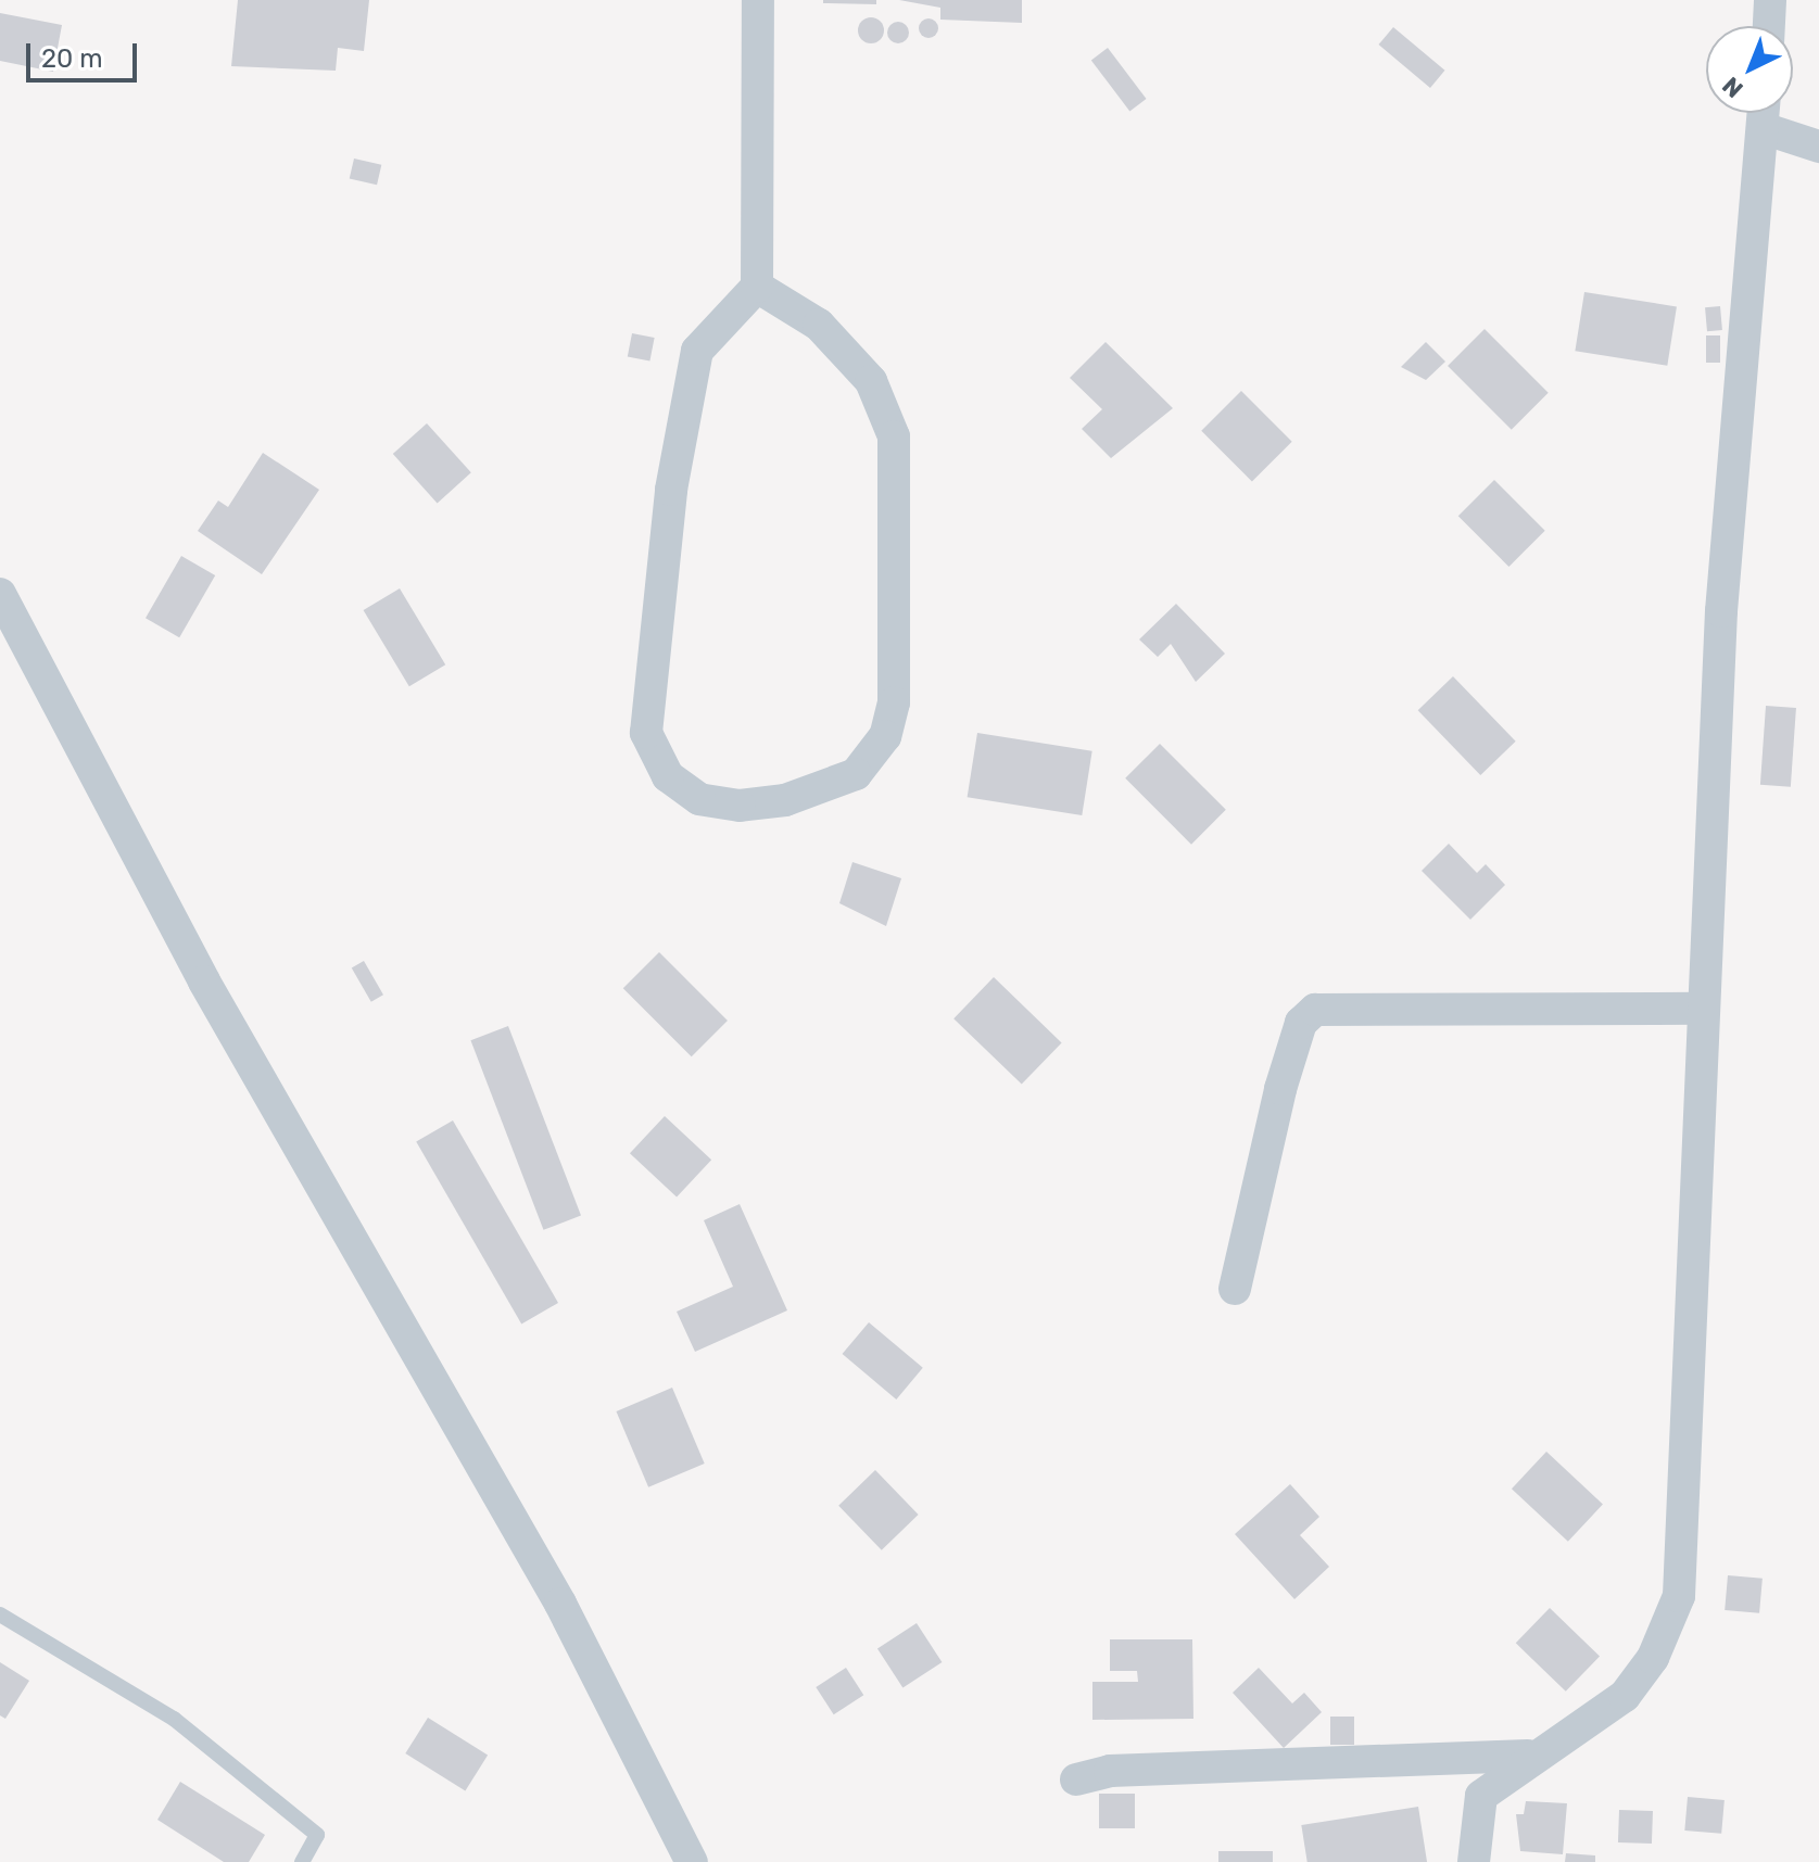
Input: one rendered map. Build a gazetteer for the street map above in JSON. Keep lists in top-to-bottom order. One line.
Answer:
{"scale_bar":"20 m","north":"bottom left"}
